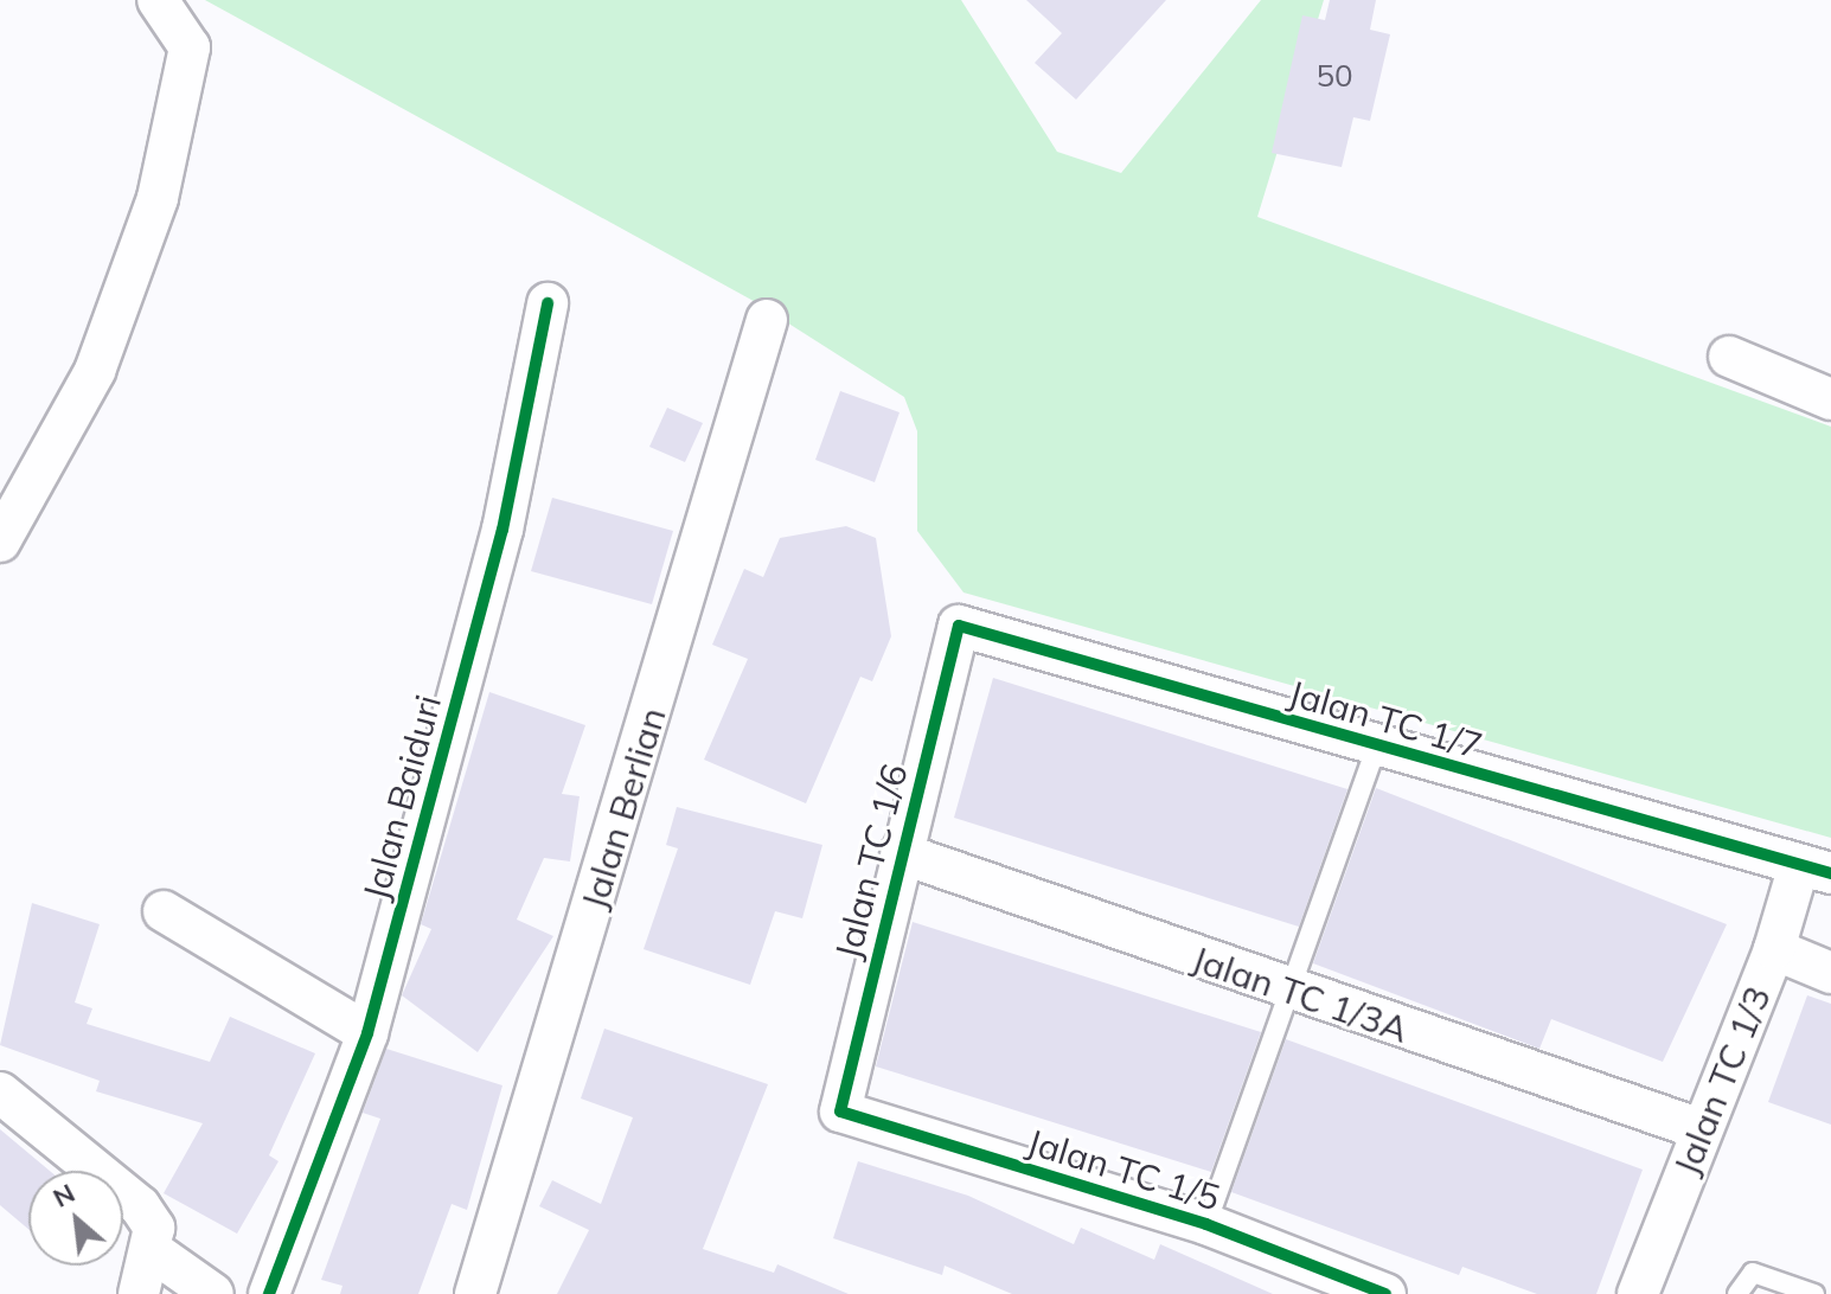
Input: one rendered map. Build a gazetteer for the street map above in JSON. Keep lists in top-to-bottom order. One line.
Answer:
{"streets":{"street":["Jalan TC 1/7","Jalan Baiduri","Jalan Berlian","Jalan TC 1/6","Jalan TC 1/3A","Jalan TC 1/3","Jalan TC 1/5"]},"crossings":[["Jalan TC 1/7","Jalan TC 1/6"],["Jalan TC 1/7","Jalan TC 1/3"],["Jalan TC 1/6","Jalan TC 1/3A"],["Jalan TC 1/6","Jalan TC 1/5"],["Jalan TC 1/3A","Jalan TC 1/3"]],"house_numbers":["50"],"north":"top left"}
